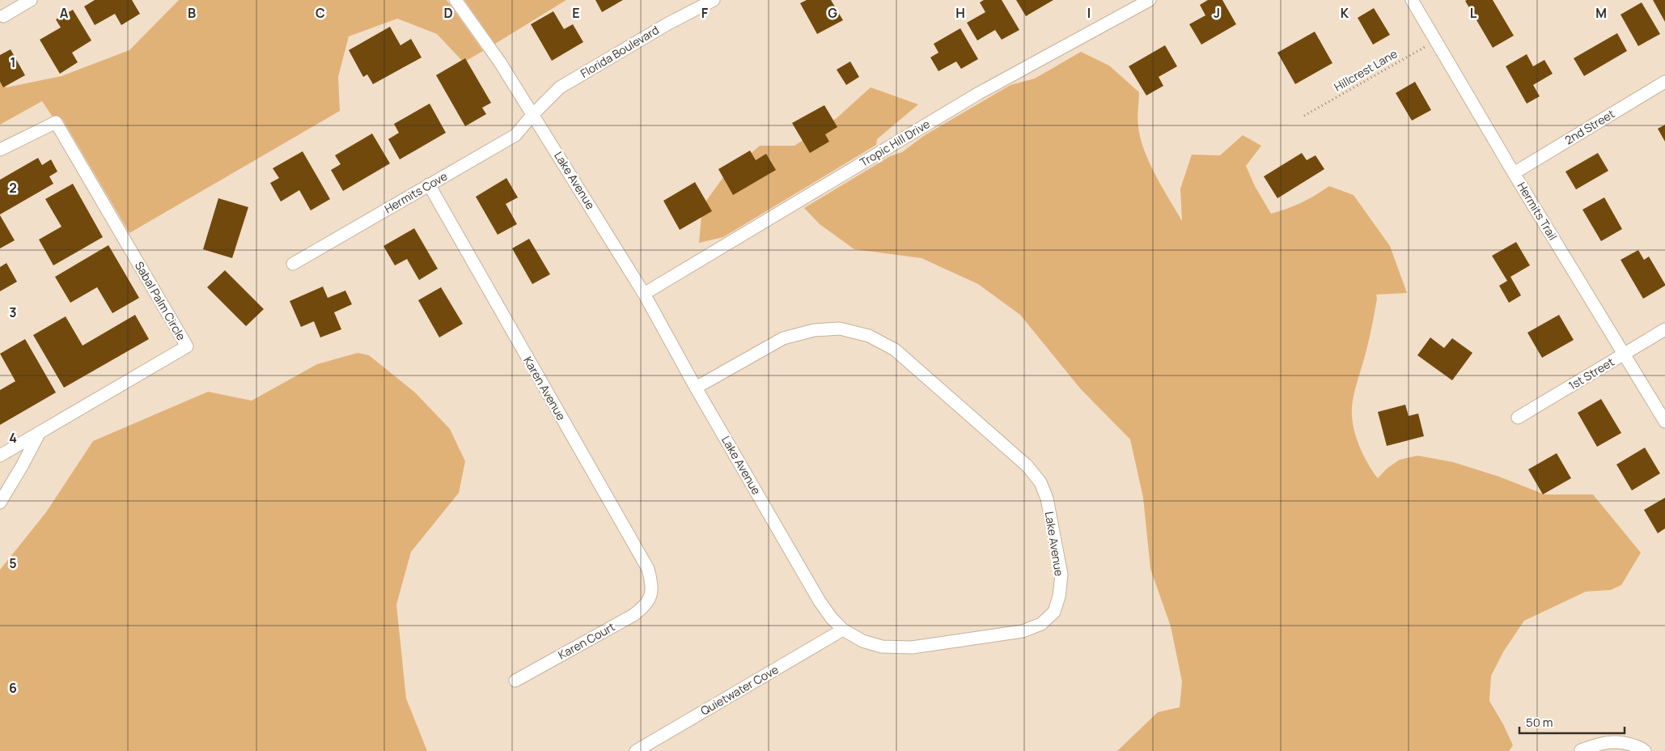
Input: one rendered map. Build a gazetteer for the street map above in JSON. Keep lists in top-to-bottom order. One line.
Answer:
{"streets":{"street":["Florida Boulevard","2nd Street","Tropic Hill Drive","Lake Avenue","Hermits Cove","Hermits Trail","Sabal Palm Circle","1st Street","Karen Avenue","Karen Court","Quietwater Cove"],"path":["Hillcrest Lane"]},"crossings":[["Florida Boulevard","Lake Avenue"],["Florida Boulevard","Hermits Cove"],["Hillcrest Lane","Hermits Trail"],["2nd Street","Hermits Trail"],["Tropic Hill Drive","Lake Avenue"],["Lake Avenue","Hermits Cove"],["Lake Avenue","Quietwater Cove"],["Hermits Cove","Karen Avenue"],["Hermits Trail","1st Street"],["Karen Avenue","Karen Court"]],"scale_bar":"50 m","grid":{"columns":["A","B","C","D","E","F","G","H","I","J","K","L","M"],"rows":["1","2","3","4","5","6"]}}
